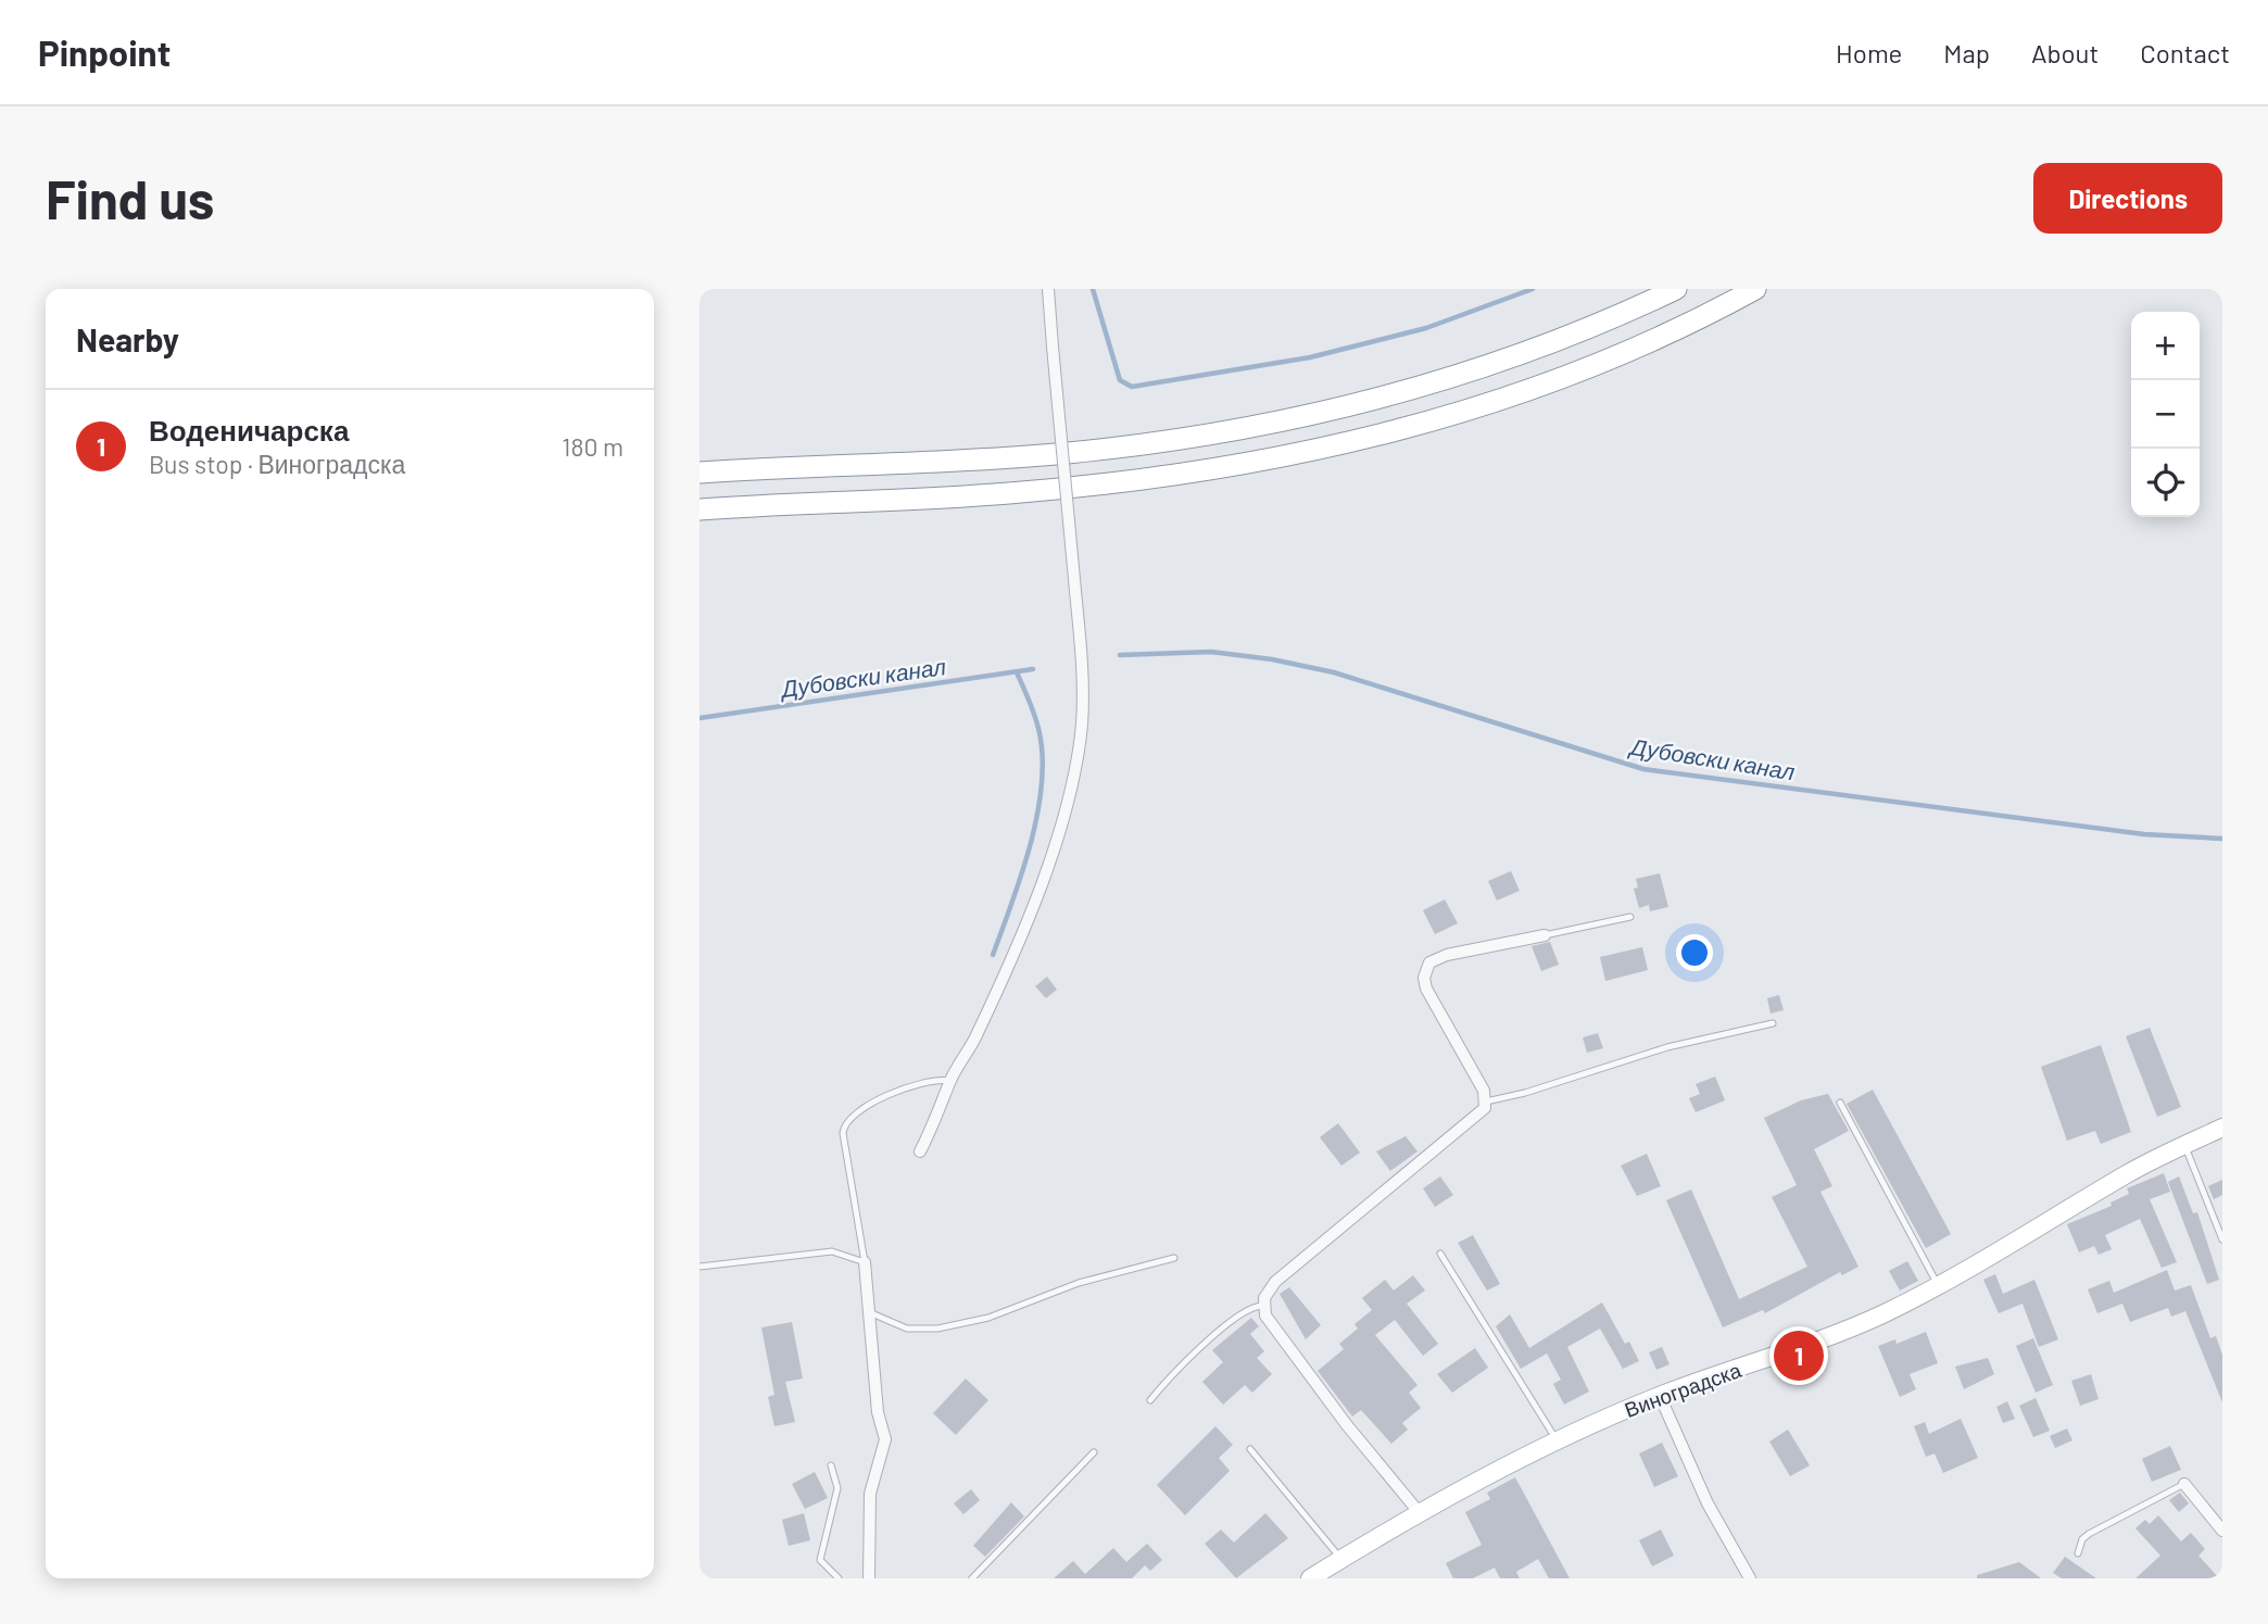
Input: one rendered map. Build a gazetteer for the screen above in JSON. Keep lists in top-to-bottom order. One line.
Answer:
{"streets":{"street":["Виноградска"]},"water":["Дубовски канал"],"page":{"header":"Pinpoint","nav":["Home","Map","About","Contact"],"buttons":"Directions","title":"Find us","heading":"Nearby","map_buttons":["+","−"],"list":[{"mark":"1","name":"Воденичарска","note":"Bus stop · Виноградска","value":"180 m"}],"pins":"1"}}
